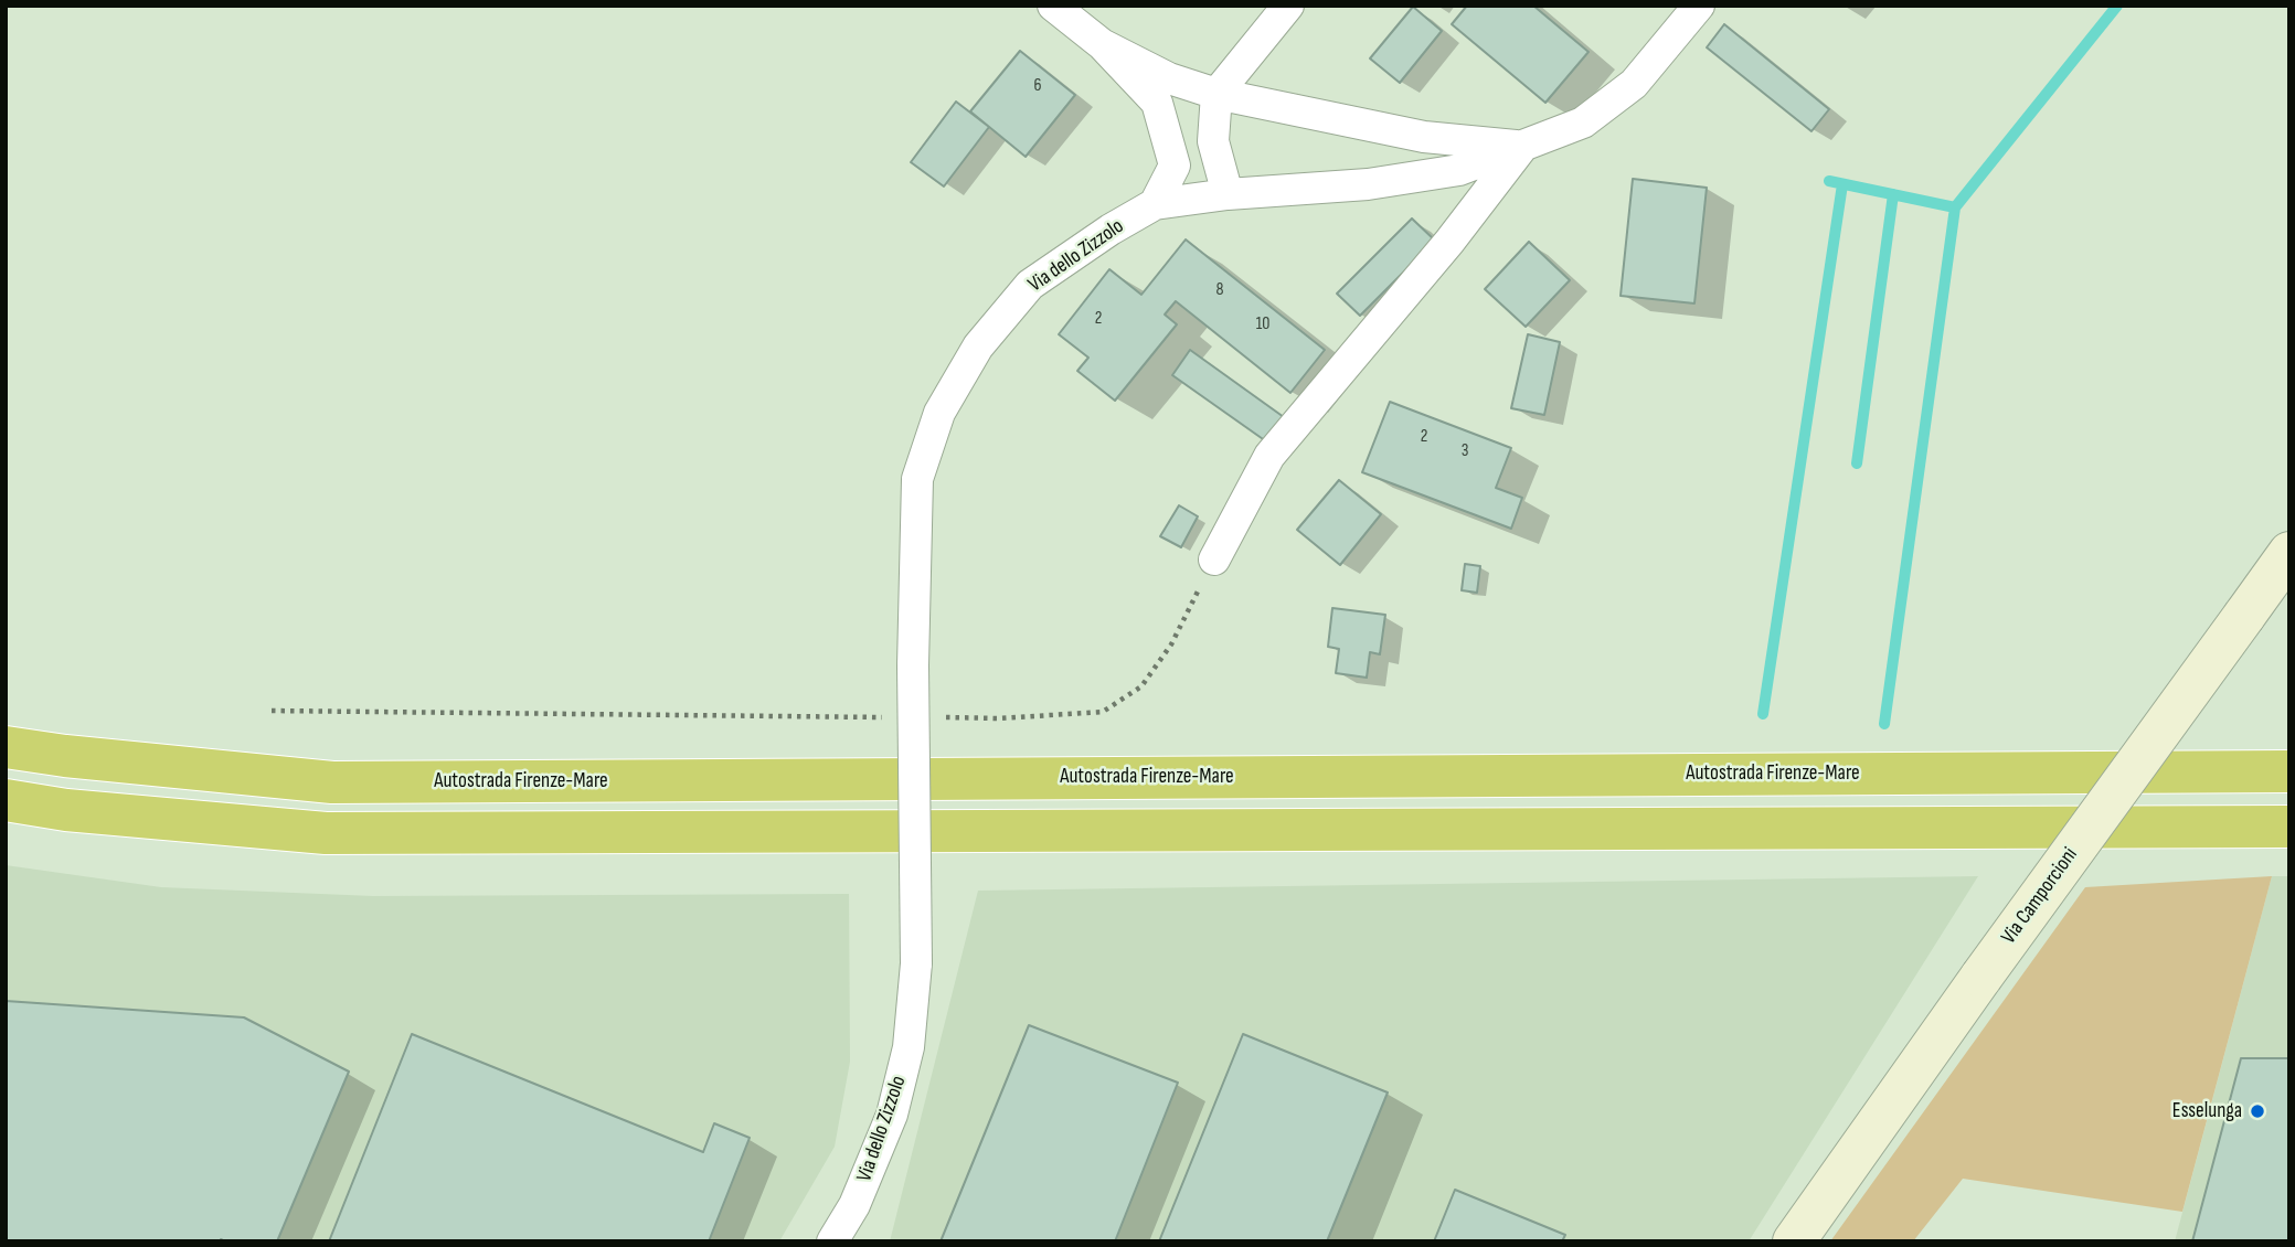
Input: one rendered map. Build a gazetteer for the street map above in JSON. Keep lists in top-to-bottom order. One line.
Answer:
{"streets":{"highway":["Autostrada Firenze-Mare"],"main road":["Via Camporcioni"],"street":["Via dello Zizzolo"]},"places":["Esselunga"],"house_numbers":["6","8","2","10","2","3"]}
